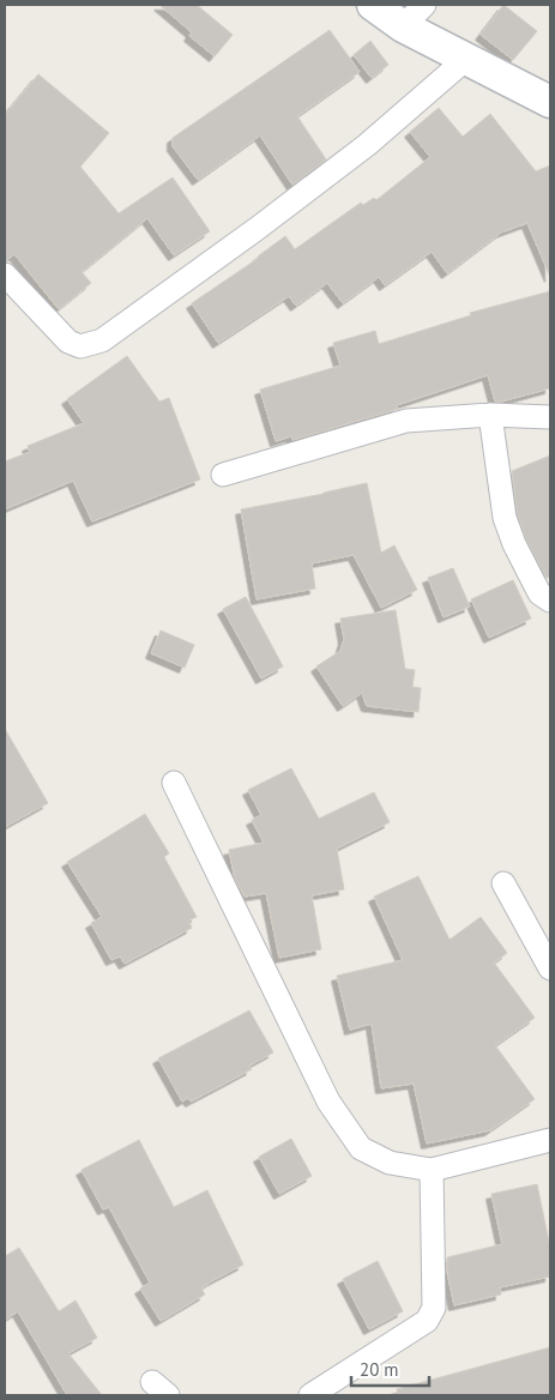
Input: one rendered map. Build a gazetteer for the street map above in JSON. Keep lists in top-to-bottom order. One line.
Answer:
{"scale_bar":"20 m"}
